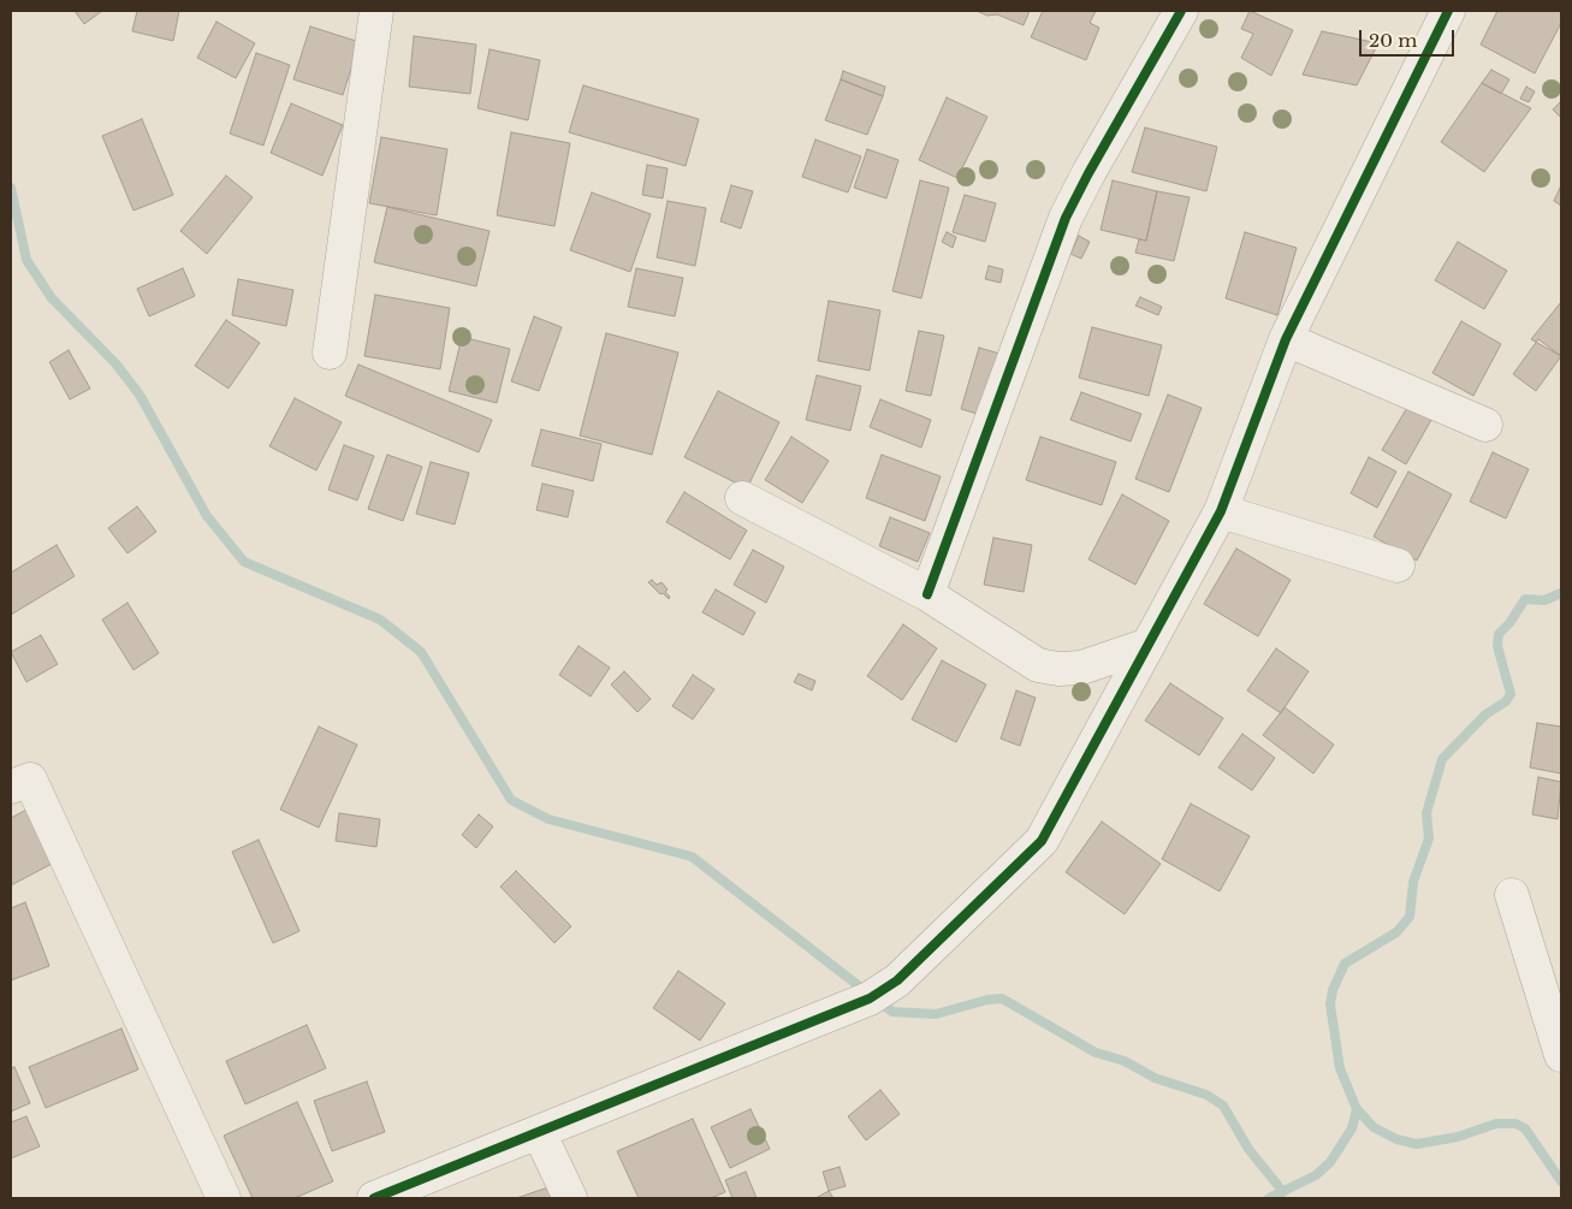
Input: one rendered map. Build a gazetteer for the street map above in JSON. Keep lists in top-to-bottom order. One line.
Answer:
{"scale_bar":"20 m"}
